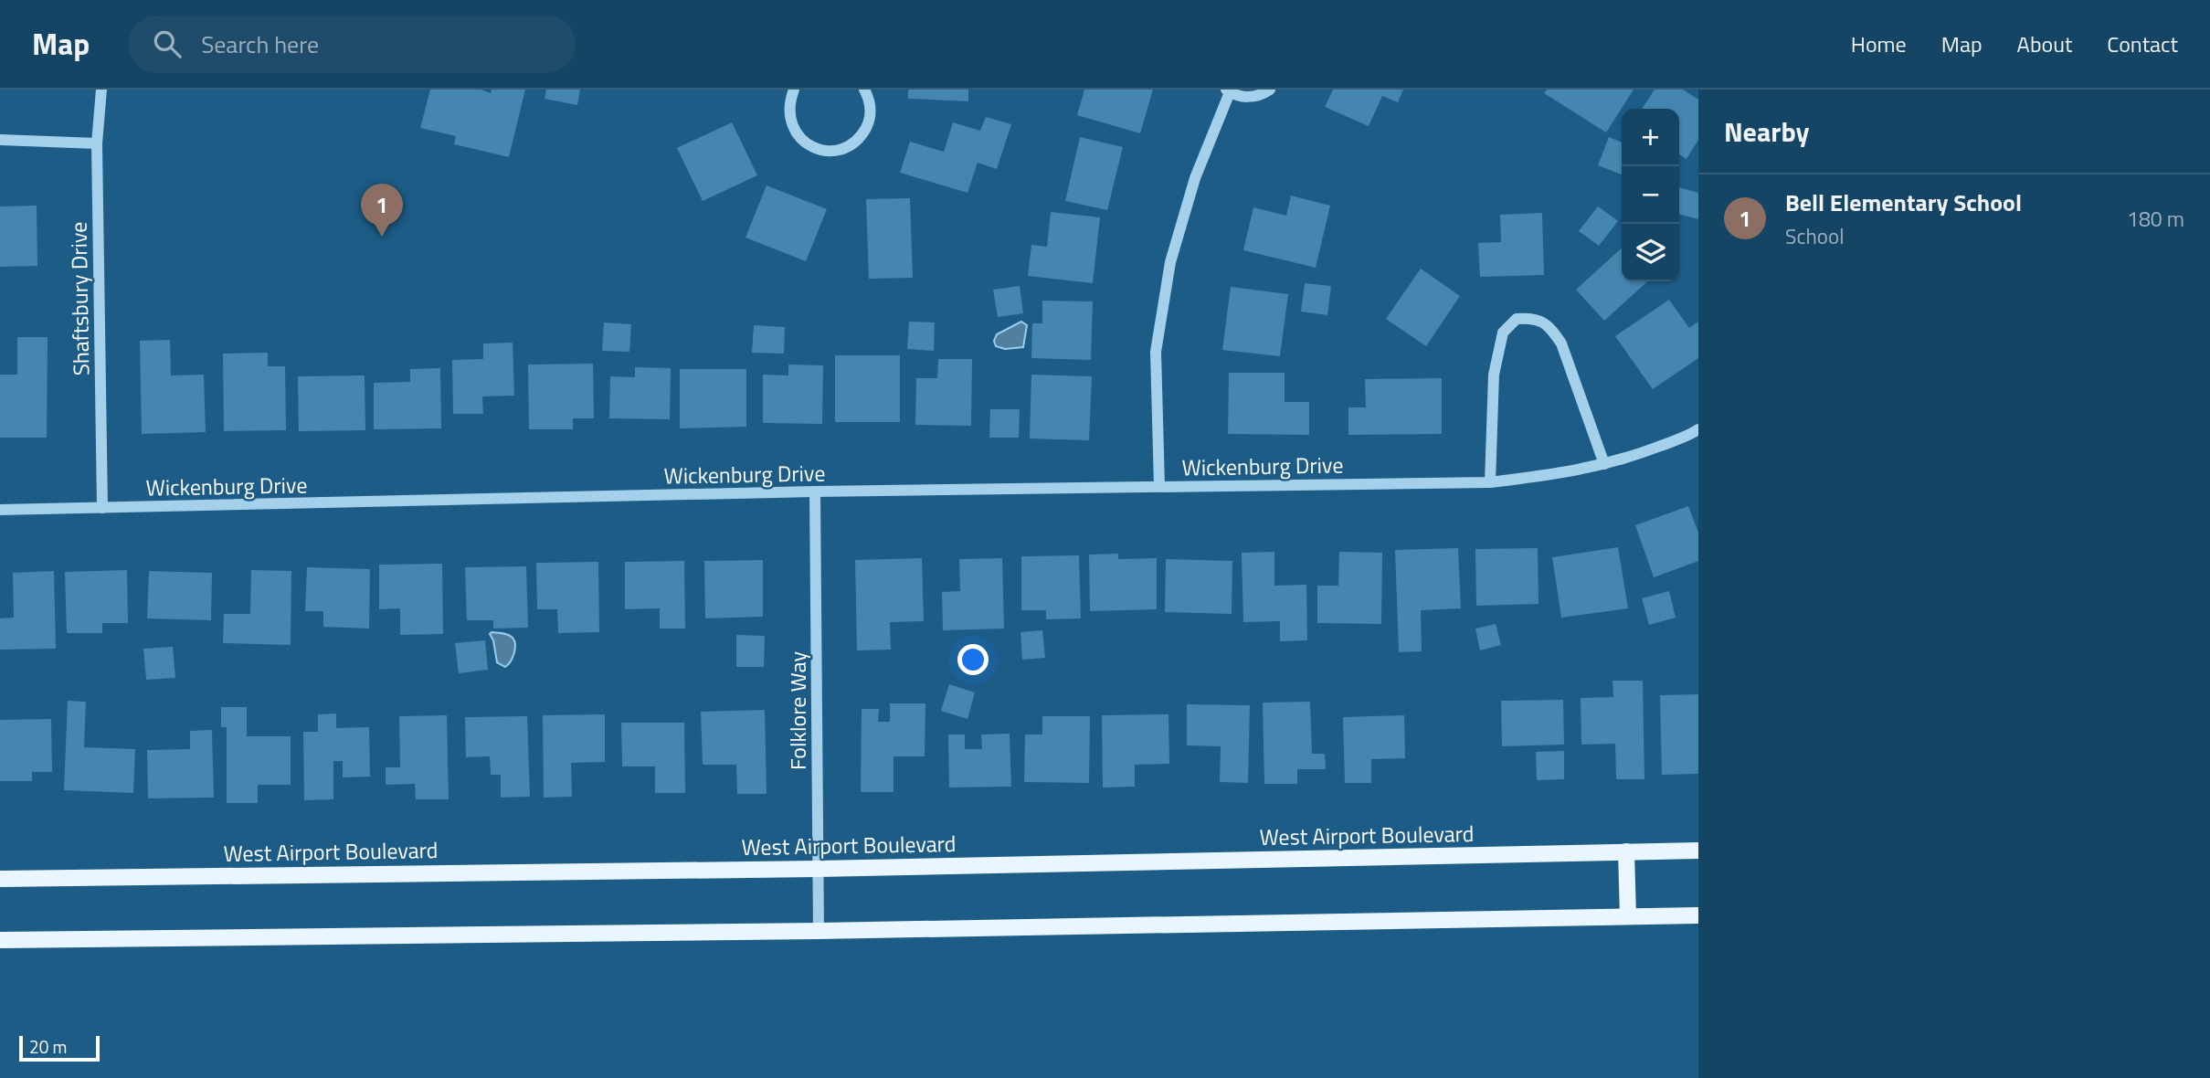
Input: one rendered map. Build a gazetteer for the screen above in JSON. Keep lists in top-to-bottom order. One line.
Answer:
{"streets":{"main road":["West Airport Boulevard"],"street":["Shaftsbury Drive","Wickenburg Drive","Folklore Way"]},"crossings":[["Shaftsbury Drive","Wickenburg Drive"],["Wickenburg Drive","Folklore Way"],["Folklore Way","West Airport Boulevard"]],"scale_bar":"20 m","page":{"header":"Map","search":"Search here","nav":["Home","Map","About","Contact"],"heading":"Nearby","map_buttons":["+","−"],"list":[{"mark":"1","name":"Bell Elementary School","note":"School","value":"180 m"}],"pins":"1","scale":"20 m"}}
